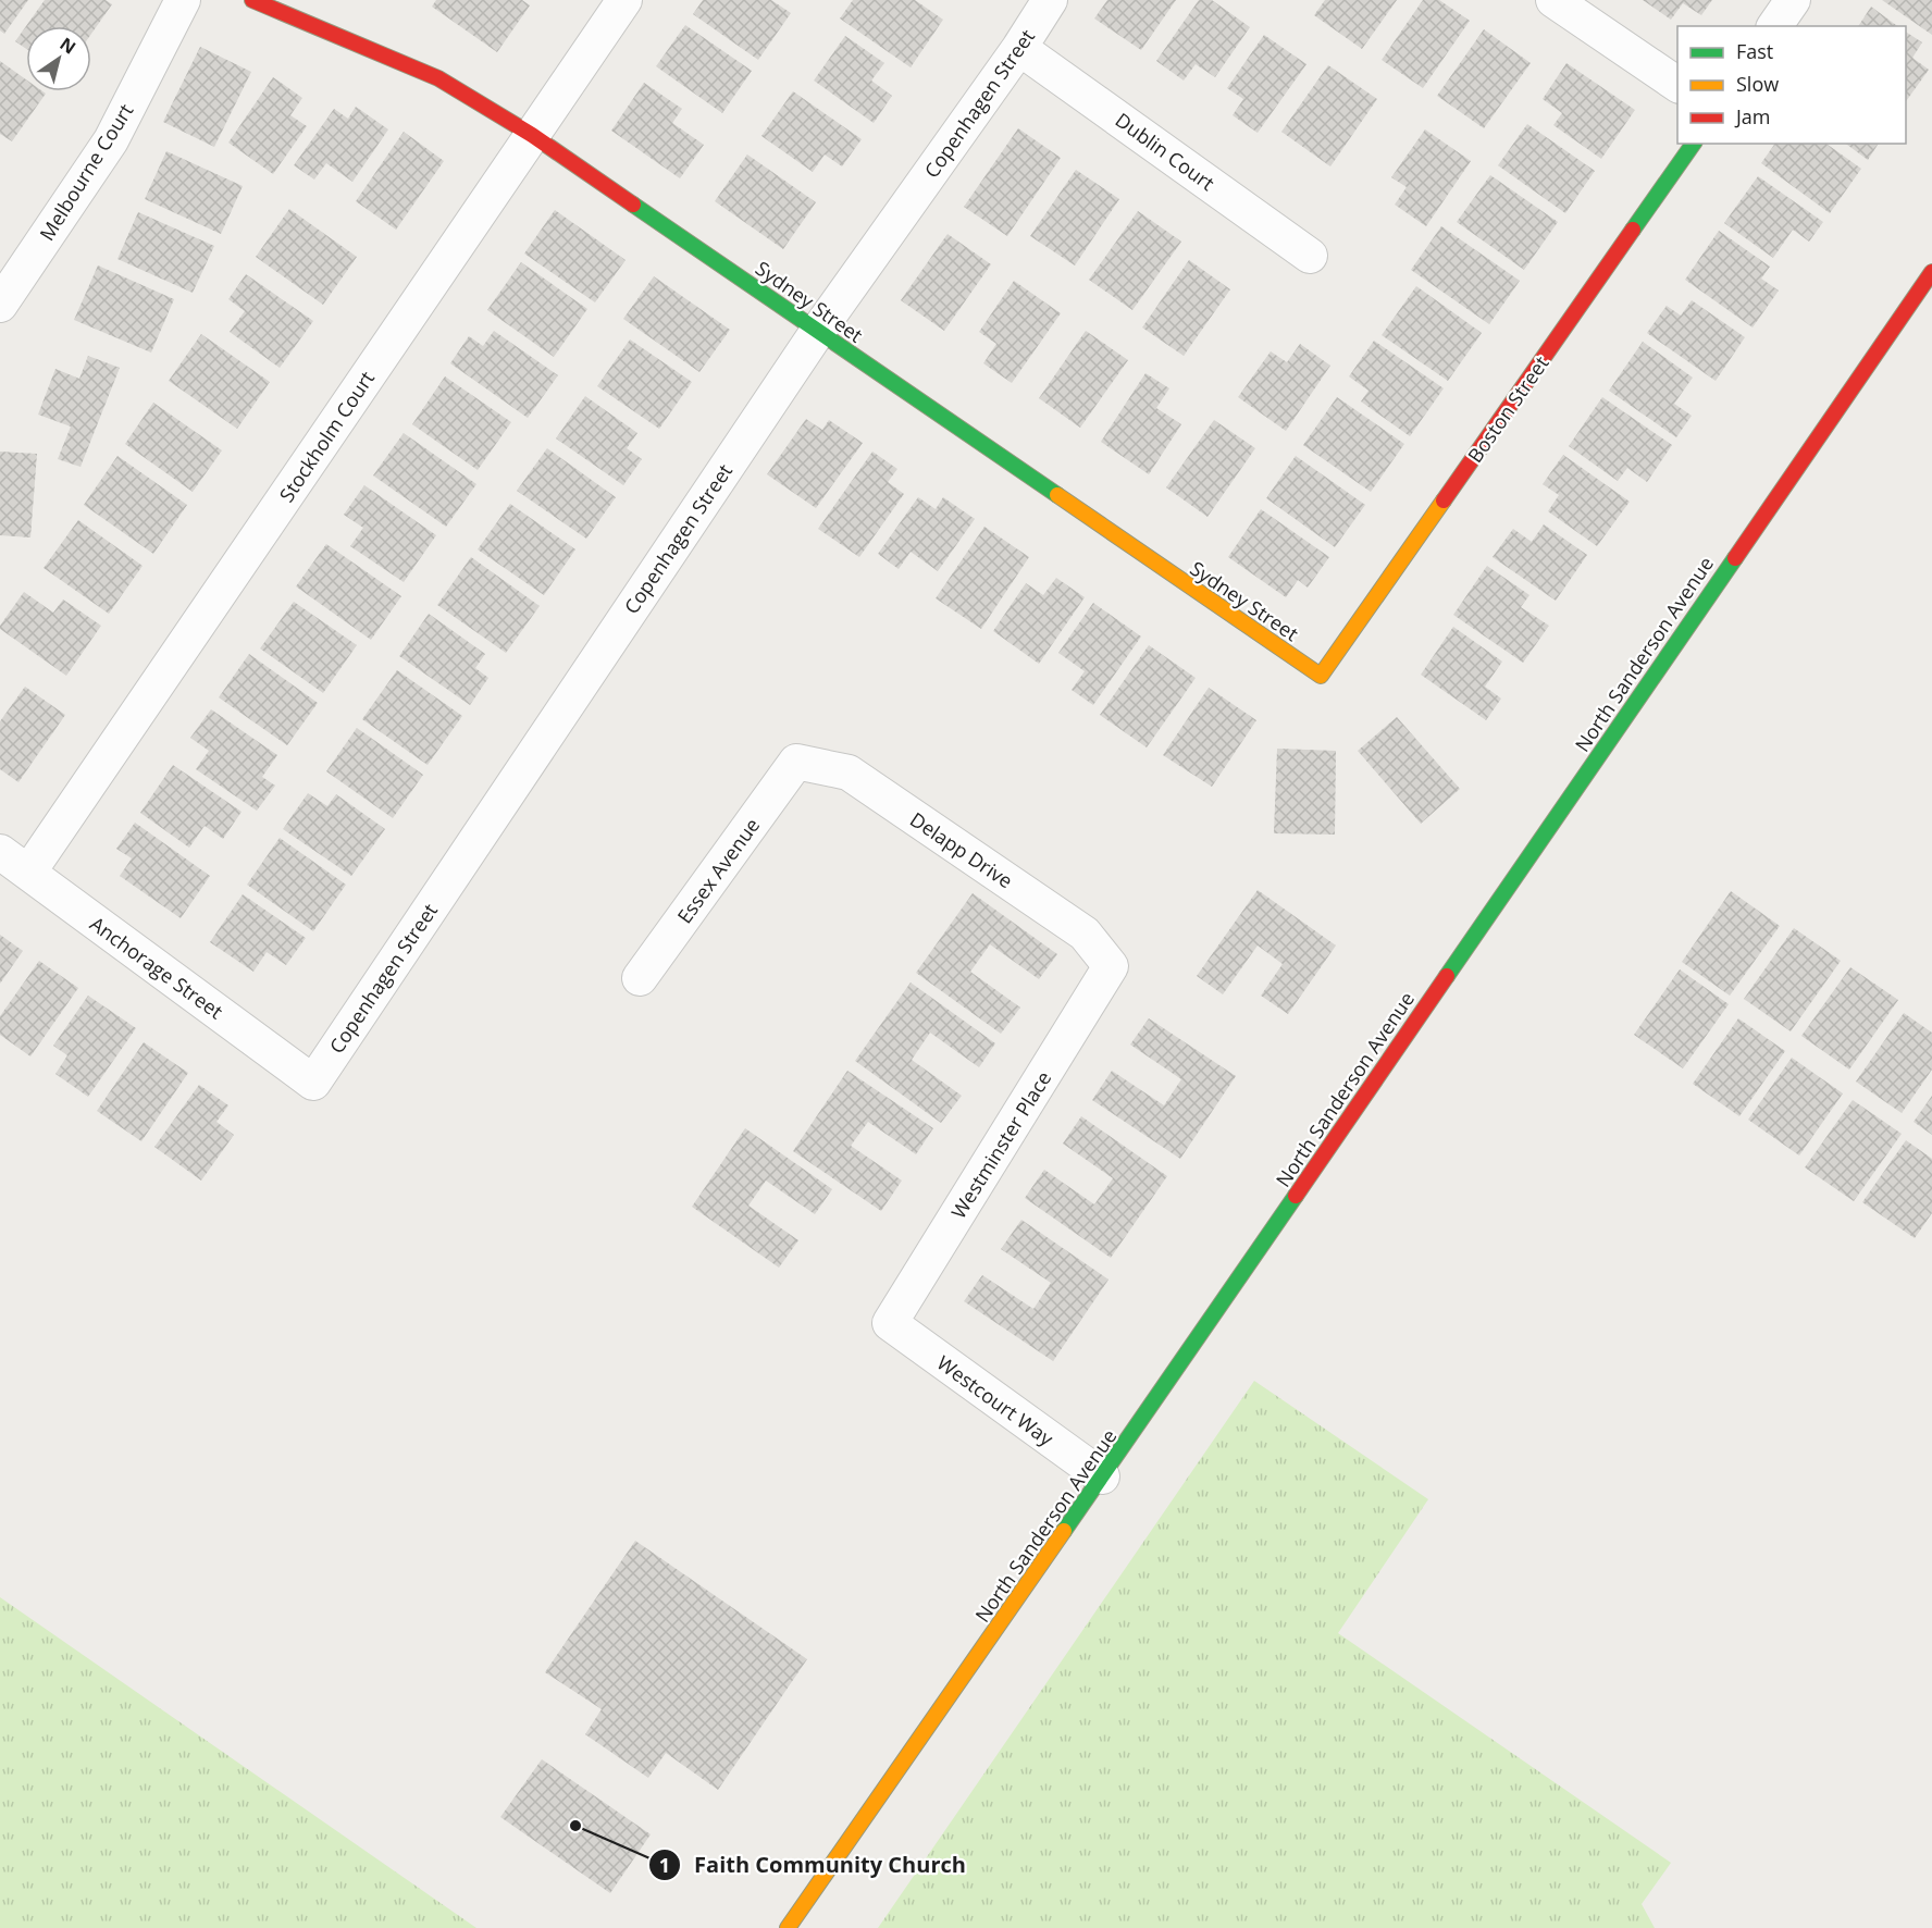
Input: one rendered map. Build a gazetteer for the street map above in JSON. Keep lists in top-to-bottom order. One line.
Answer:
{"streets":{"main road":["Sydney Street","Boston Street","North Sanderson Avenue"],"street":["Copenhagen Street","Dublin Court","Melbourne Court","Stockholm Court","Delapp Drive","Essex Avenue","Anchorage Street","Westminster Place","Westcourt Way"]},"crossings":[["Copenhagen Street","Dublin Court"],["Copenhagen Street","Sydney Street"],["Copenhagen Street","Anchorage Street"],["Sydney Street","Boston Street"],["Sydney Street","Stockholm Court"],["Stockholm Court","Anchorage Street"],["North Sanderson Avenue","Westcourt Way"],["Delapp Drive","Essex Avenue"],["Delapp Drive","Westminster Place"],["Westminster Place","Westcourt Way"]],"places":["Faith Community Church"],"legend":["Fast","Slow","Jam"],"north":"top right"}
